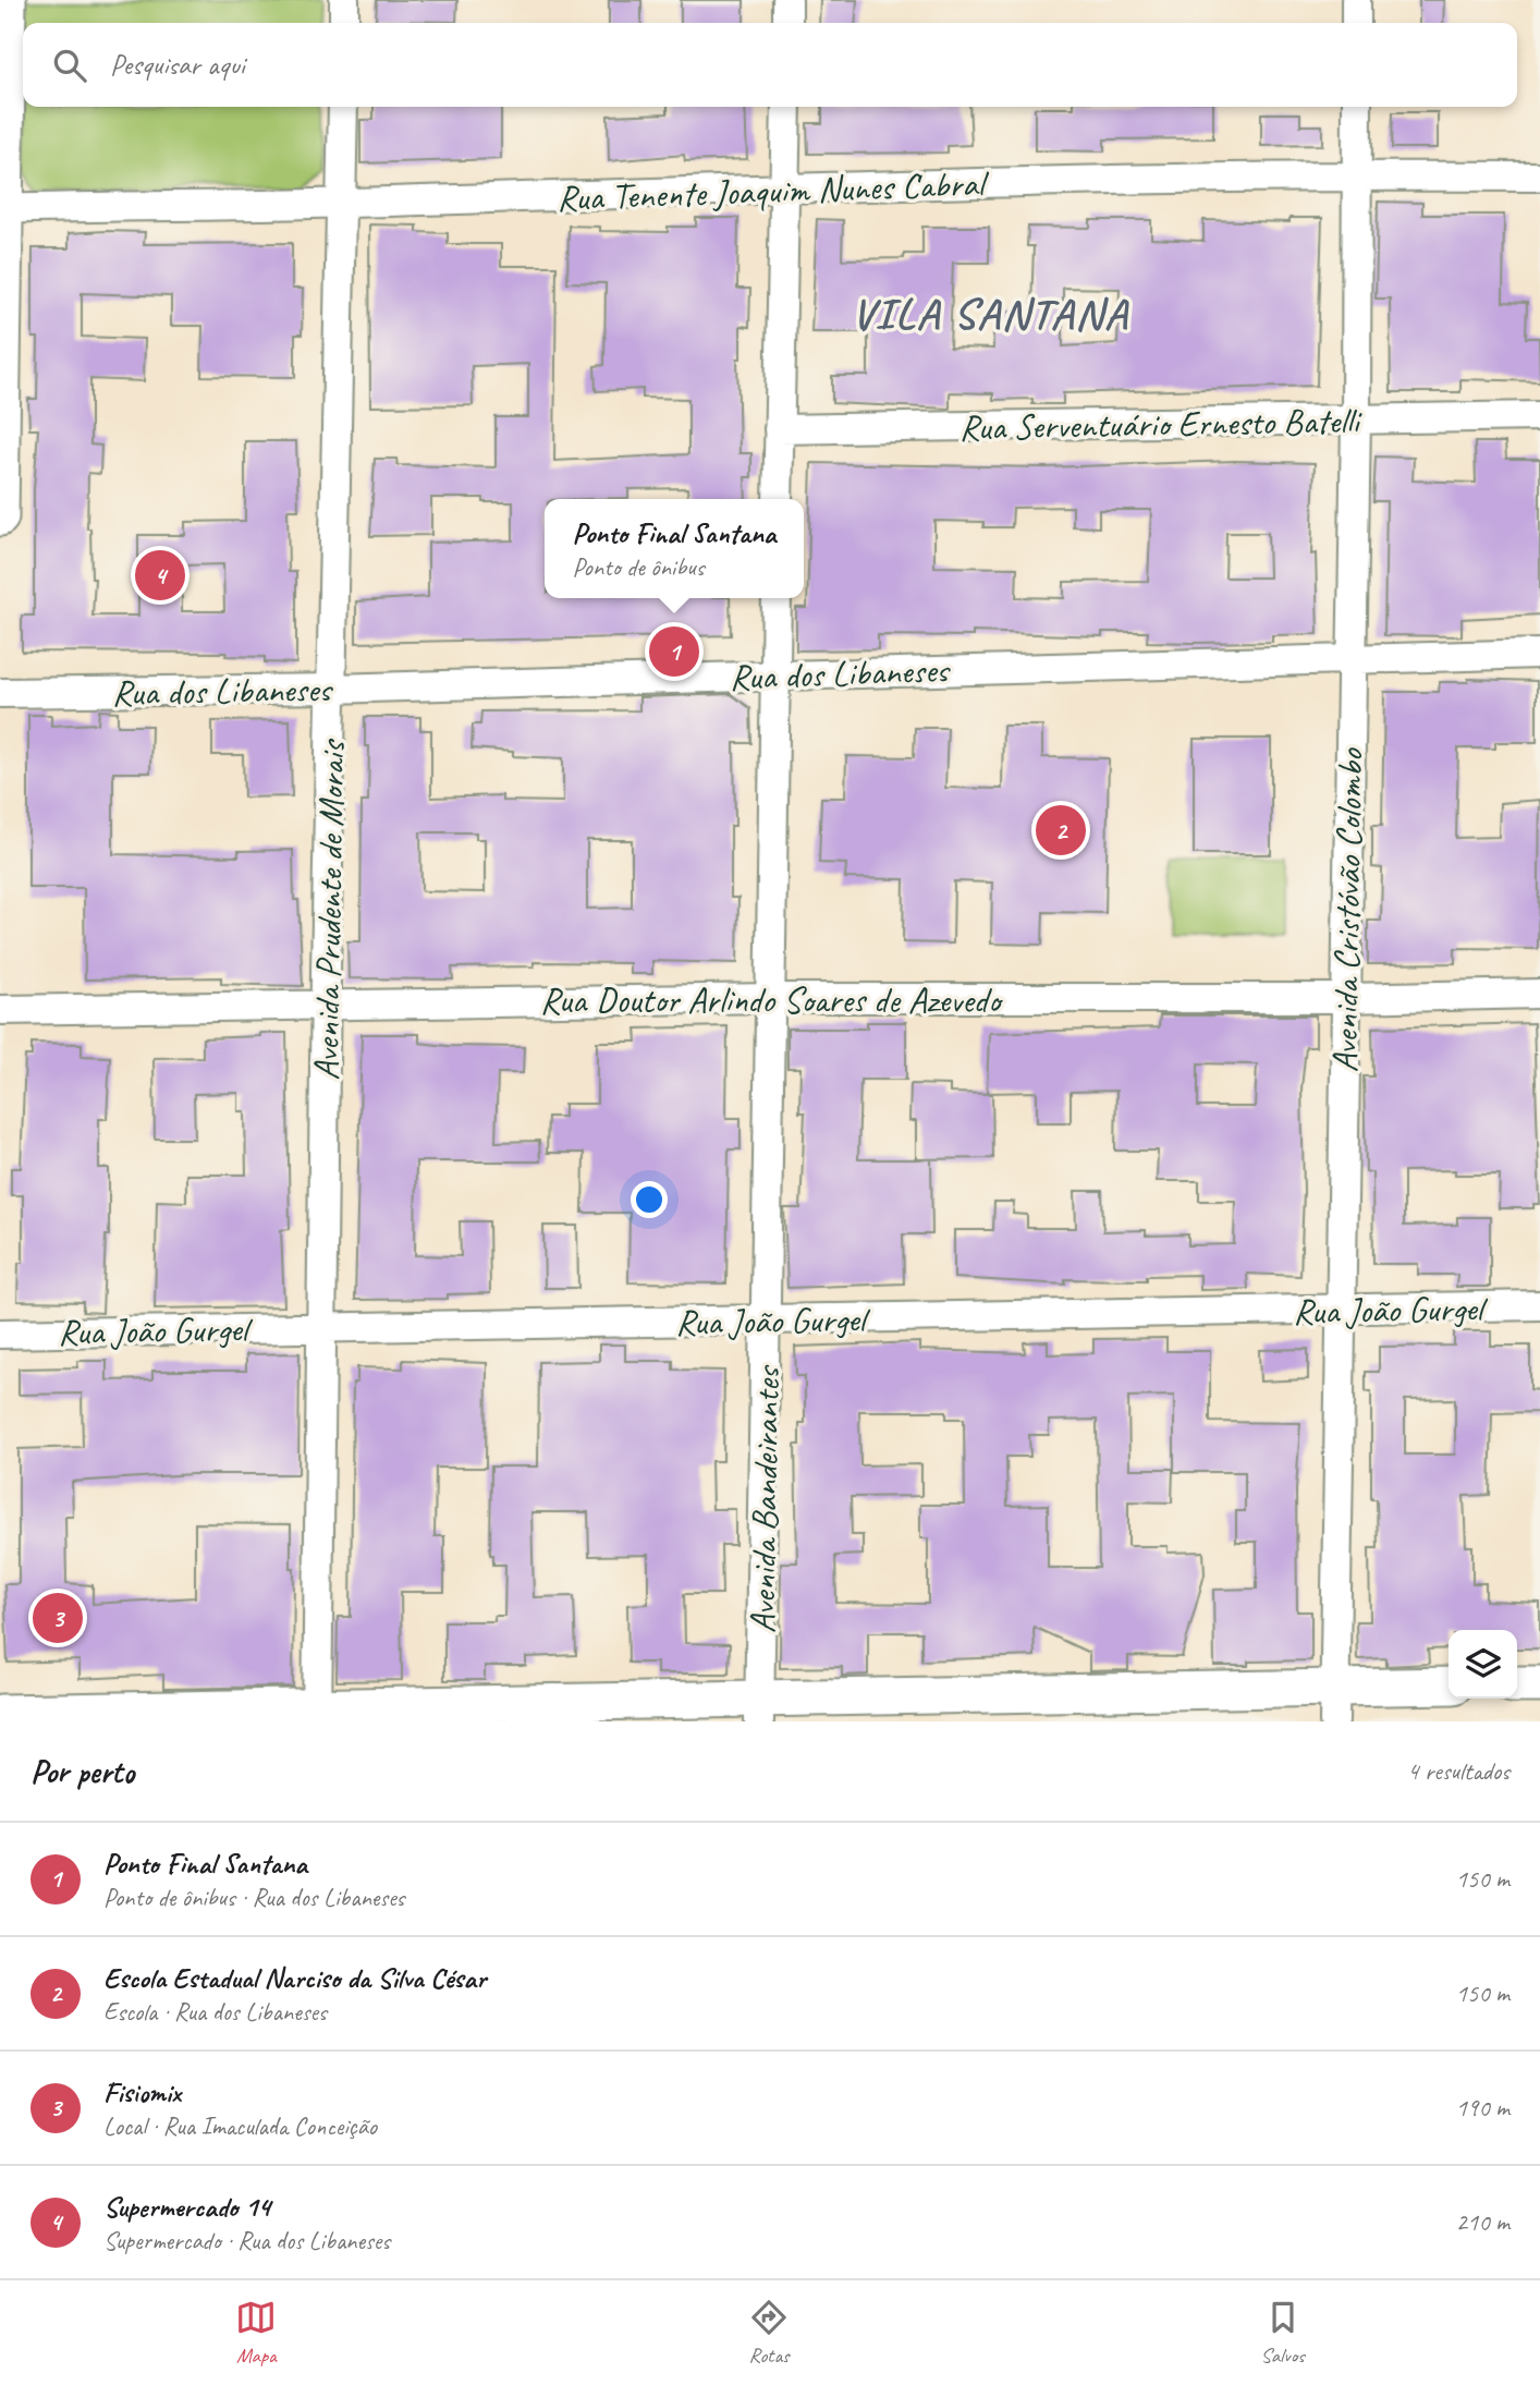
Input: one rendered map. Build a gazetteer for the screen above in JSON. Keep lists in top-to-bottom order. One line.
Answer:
{"streets":{"street":["Rua Tenente Joaquim Nunes Cabral","Rua Serventuário Ernesto Batelli","Rua dos Libaneses","Avenida Prudente de Morais","Avenida Cristóvão Colombo","Rua Doutor Arlindo Soares de Azevedo","Rua João Gurgel","Avenida Bandeirantes"]},"crossings":[["Rua Tenente Joaquim Nunes Cabral","Avenida Prudente de Morais"],["Rua Tenente Joaquim Nunes Cabral","Avenida Cristóvão Colombo"],["Rua Serventuário Ernesto Batelli","Avenida Cristóvão Colombo"],["Rua dos Libaneses","Avenida Prudente de Morais"],["Rua dos Libaneses","Avenida Cristóvão Colombo"],["Rua dos Libaneses","Avenida Bandeirantes"],["Avenida Prudente de Morais","Rua Doutor Arlindo Soares de Azevedo"],["Avenida Prudente de Morais","Rua João Gurgel"],["Avenida Cristóvão Colombo","Rua Doutor Arlindo Soares de Azevedo"],["Avenida Cristóvão Colombo","Rua João Gurgel"],["Rua Doutor Arlindo Soares de Azevedo","Avenida Bandeirantes"],["Rua João Gurgel","Avenida Bandeirantes"]],"districts":["VILA SANTANA"],"page":{"search":"Pesquisar aqui","popup":["Ponto Final Santana","Ponto de ônibus"],"pins":["4","1","2","3"],"heading":["Por perto","4 resultados"],"list":[{"mark":"1","name":"Ponto Final Santana","note":"Ponto de ônibus · Rua dos Libaneses","value":"150 m"},{"mark":"2","name":"Escola Estadual Narciso da Silva César","note":"Escola · Rua dos Libaneses","value":"150 m"},{"mark":"3","name":"Fisiomix","note":"Local · Rua Imaculada Conceição","value":"190 m"},{"mark":"4","name":"Supermercado 14","note":"Supermercado · Rua dos Libaneses","value":"210 m"}],"nav":["Mapa","Rotas","Salvos"]}}
